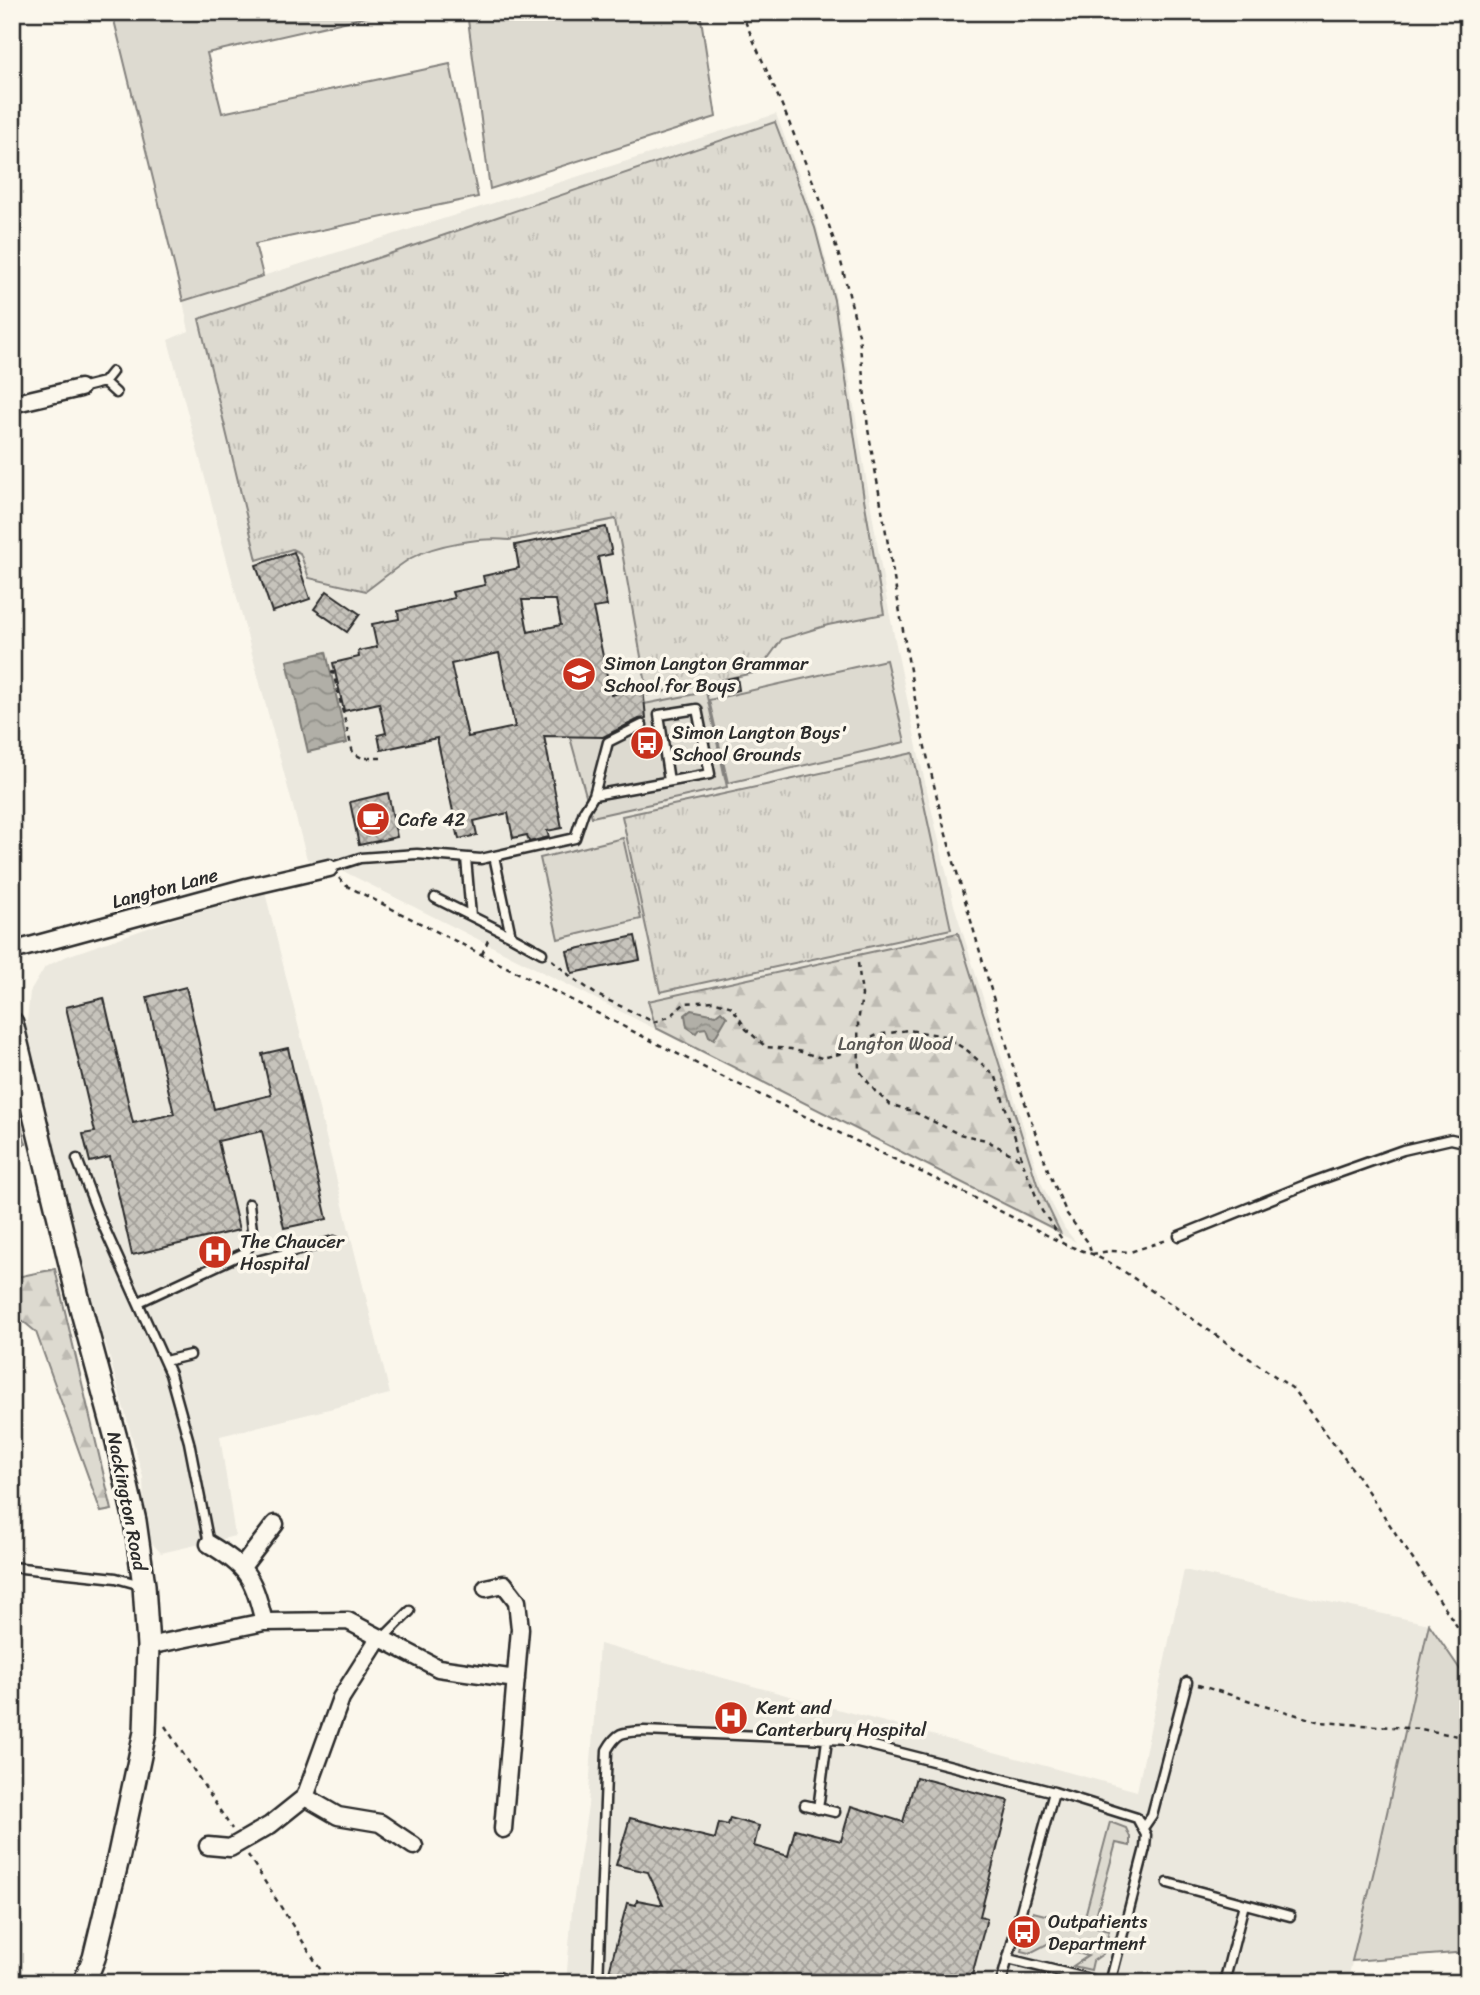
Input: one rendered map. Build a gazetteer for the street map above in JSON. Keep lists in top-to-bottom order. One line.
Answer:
{"streets":{"main road":["Nackington Road"],"street":["Langton Lane"]},"parks":["Langton Wood"],"places":{"school or university":["Simon Langton Grammar School for Boys"],"bus stop":["Simon Langton Boys' School Grounds","Outpatients Department"],"cafe":["Cafe 42"],"hospital":["The Chaucer Hospital","Kent and Canterbury Hospital"]}}
